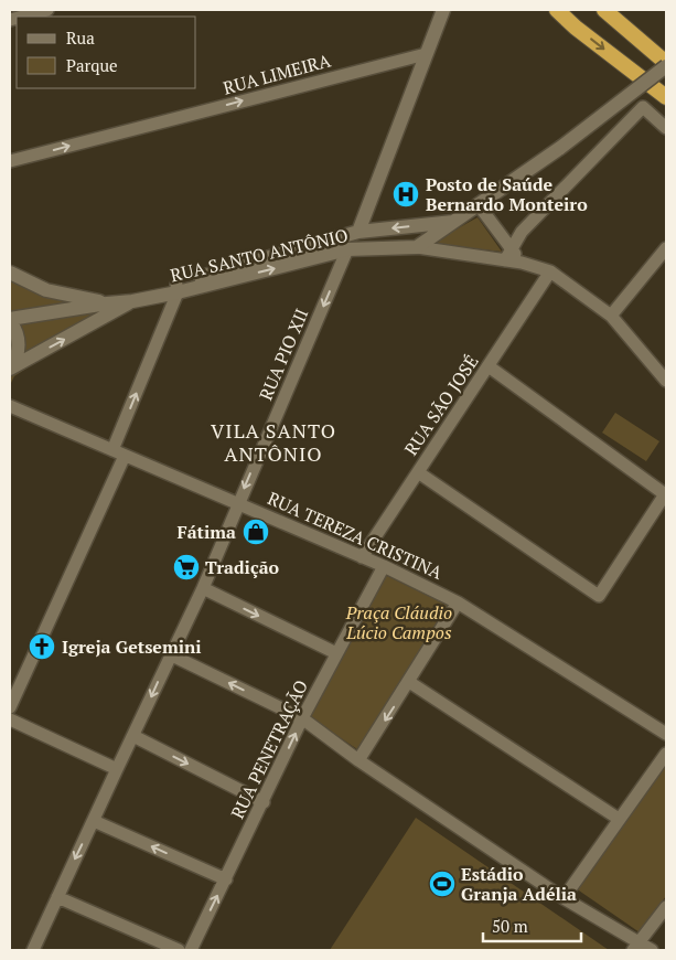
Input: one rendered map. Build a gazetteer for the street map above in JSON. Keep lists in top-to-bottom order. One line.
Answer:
{"streets":{"street":["RUA LIMEIRA","RUA SANTO ANTÔNIO","RUA PIO XII","RUA SÃO JOSÉ","RUA TEREZA CRISTINA","RUA PENETRAÇÃO"]},"crossings":[["RUA SANTO ANTÔNIO","RUA PIO XII"],["RUA PIO XII","RUA TEREZA CRISTINA"],["RUA SÃO JOSÉ","RUA TEREZA CRISTINA"],["RUA TEREZA CRISTINA","RUA PENETRAÇÃO"]],"one_way":["RUA LIMEIRA","RUA PIO XII","RUA PENETRAÇÃO"],"districts":["VILA SANTO ANTÔNIO"],"parks":["Praça Cláudio Lúcio Campos"],"places":{"hospital":["Posto de Saúde Bernardo Monteiro"],"shop":["Fátima"],"supermarket":["Tradição"],"church":["Igreja Getsemini"],"sports":["Estádio Granja Adélia"]},"legend":["Rua","Parque"],"scale_bar":"50 m"}
